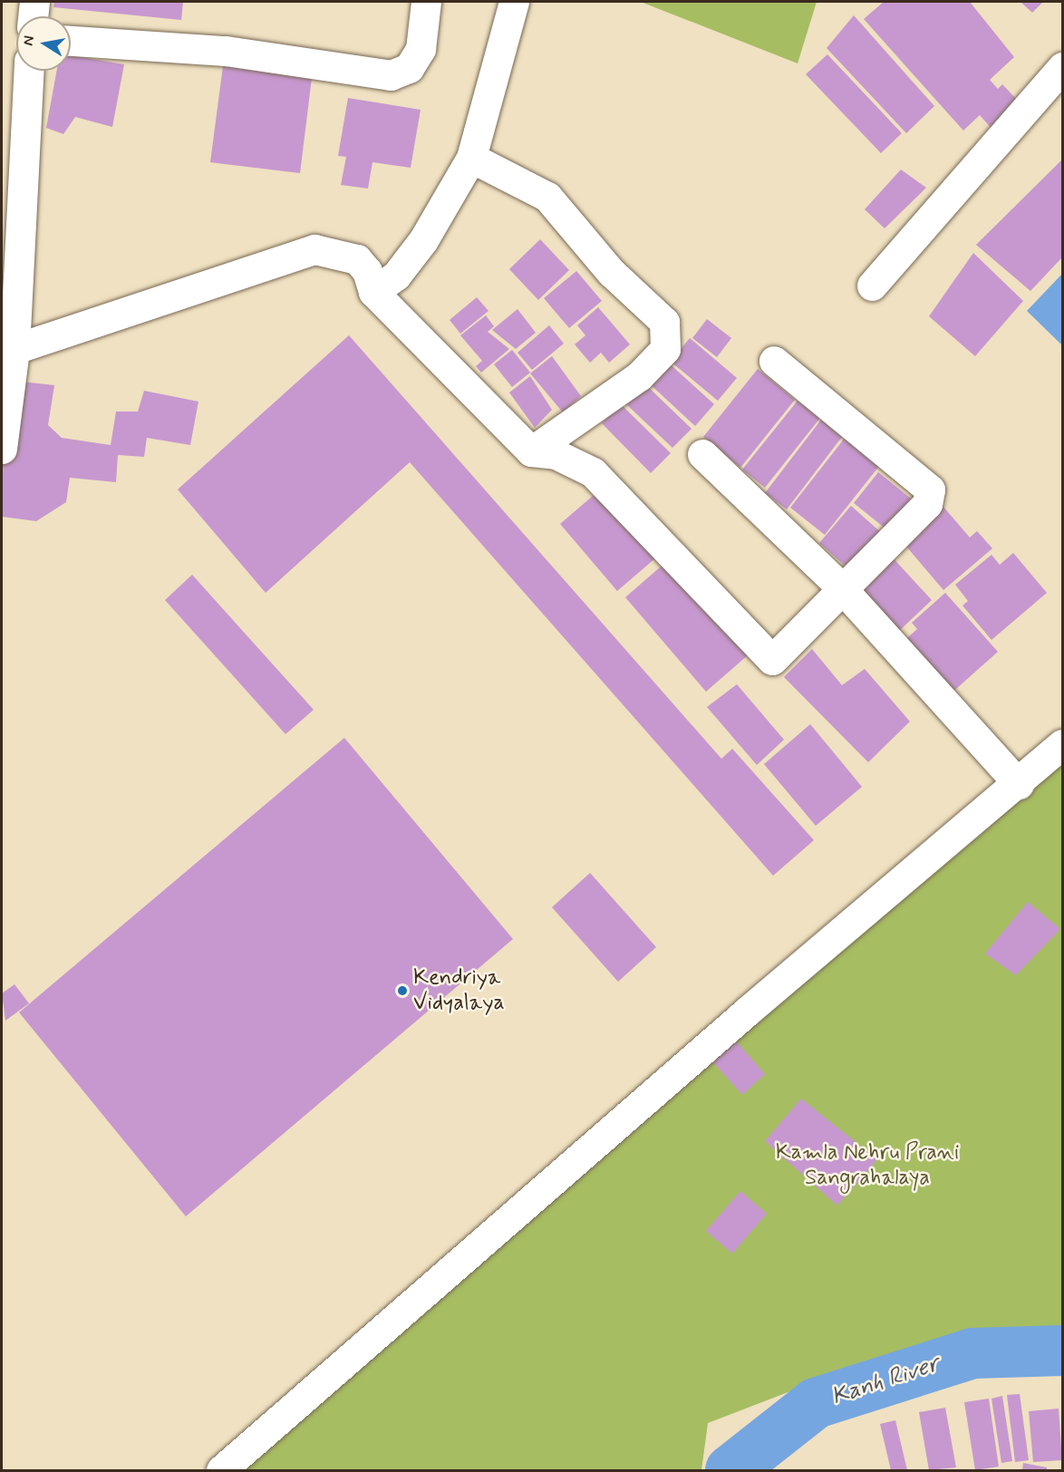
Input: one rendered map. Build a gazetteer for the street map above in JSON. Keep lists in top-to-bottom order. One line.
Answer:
{"water":["Kanh River"],"parks":["Kamla Nehru Prani Sangrahalaya"],"places":["Kendriya Vidyalaya"],"north":"left"}
